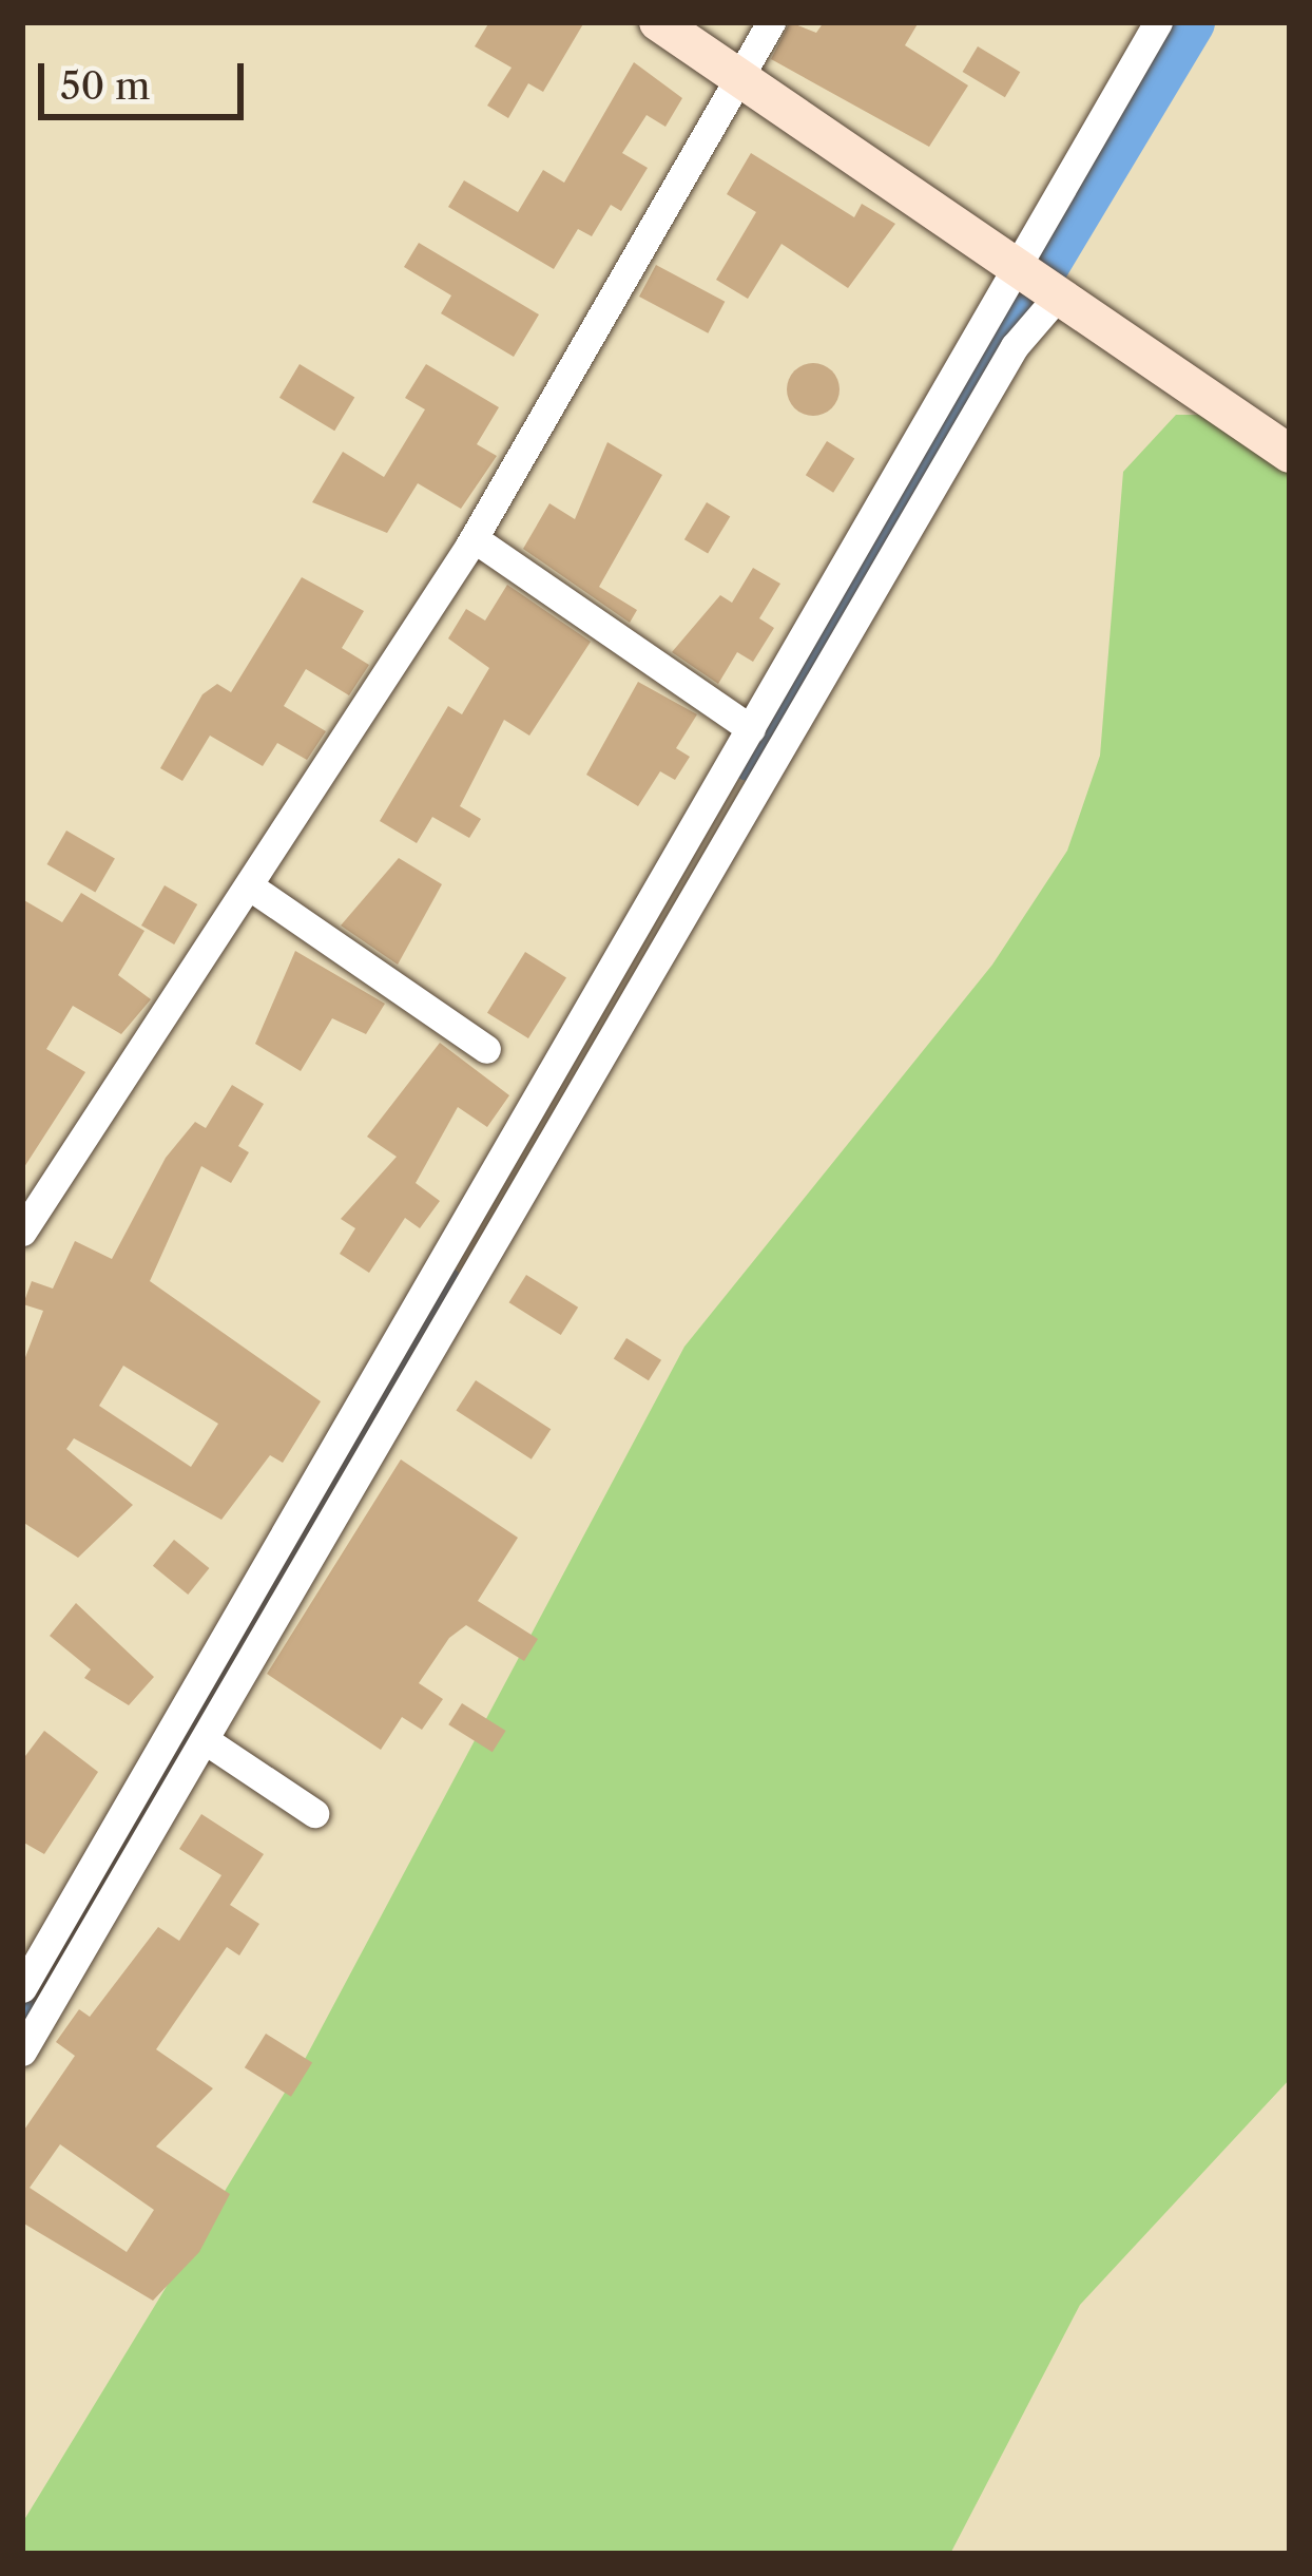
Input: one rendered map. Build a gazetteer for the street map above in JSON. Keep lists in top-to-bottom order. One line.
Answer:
{"scale_bar":"50 m"}
